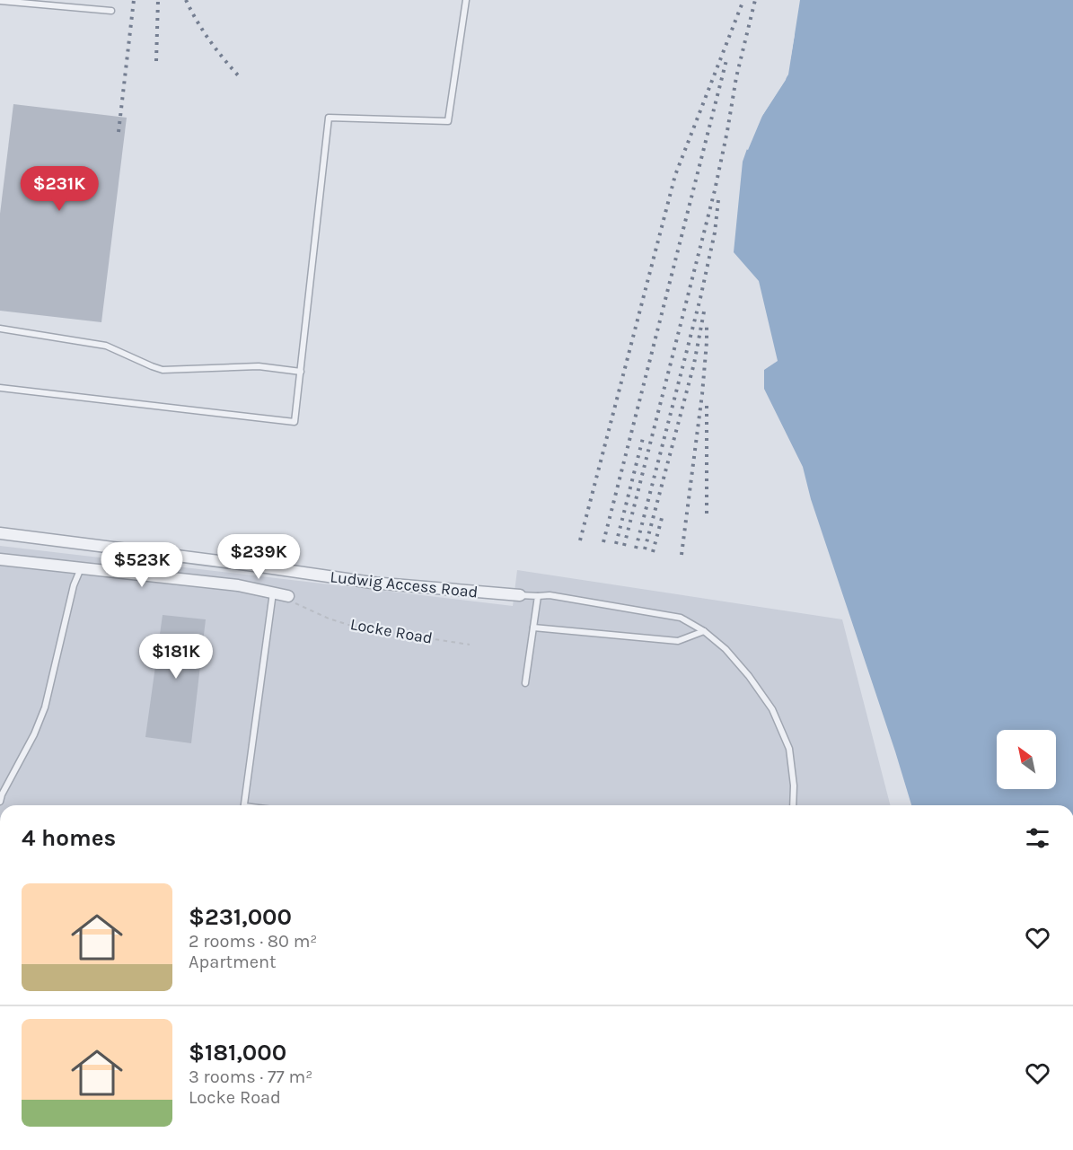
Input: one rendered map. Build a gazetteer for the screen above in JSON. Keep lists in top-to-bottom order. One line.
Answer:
{"streets":{"street":["Ludwig Access Road"],"path":["Locke Road"]},"north":"top left","page":{"price":["$231K","$239K","$523K","$181K"],"heading":"4 homes","list":[{"name":"$231,000","note":"2 rooms · 80 m² · Apartment"},{"name":"$181,000","note":"3 rooms · 77 m² · Locke Road"}]}}
